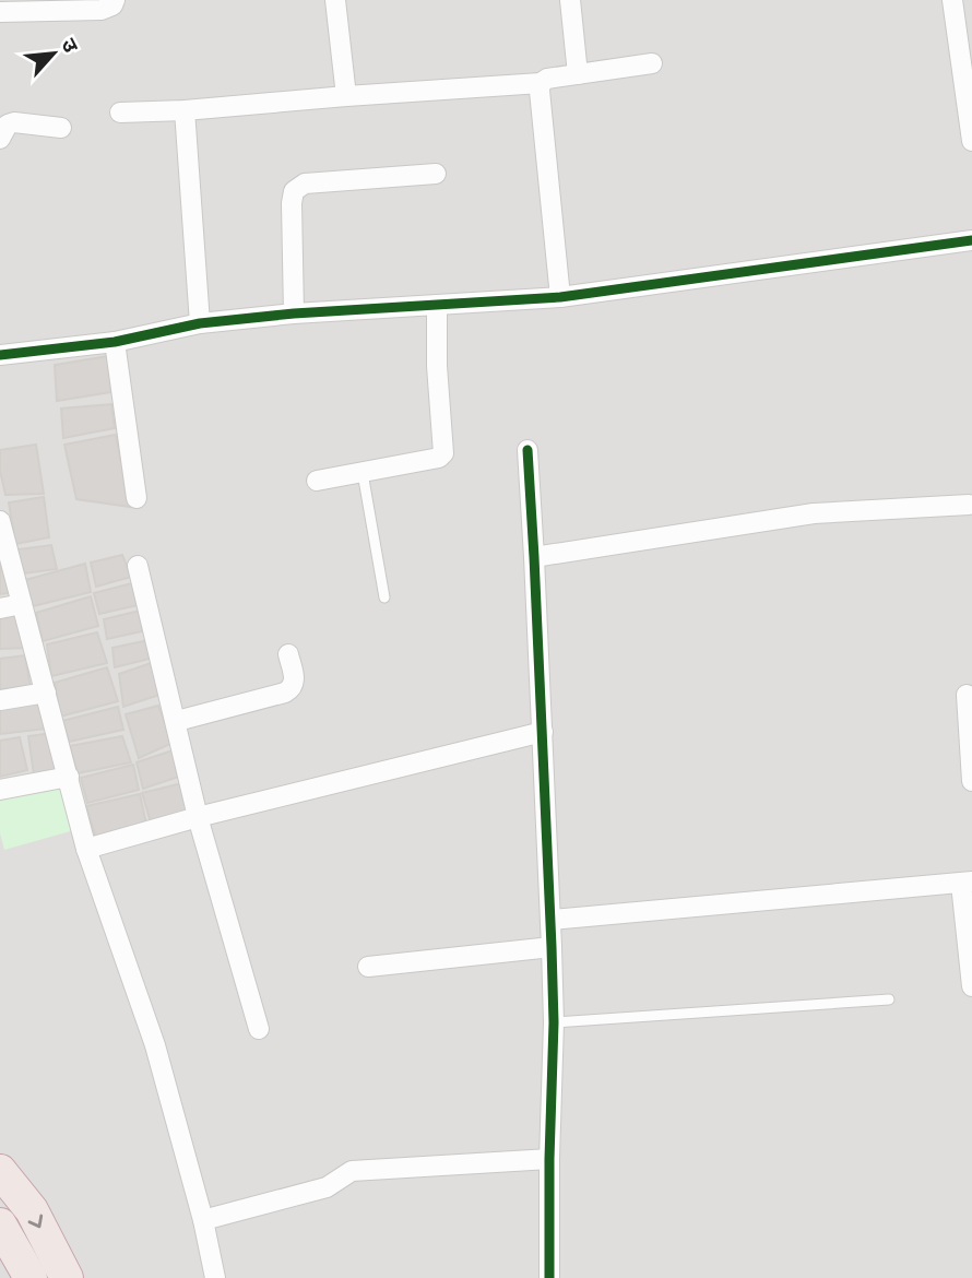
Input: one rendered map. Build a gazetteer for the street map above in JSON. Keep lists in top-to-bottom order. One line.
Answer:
{"north":"top right"}
